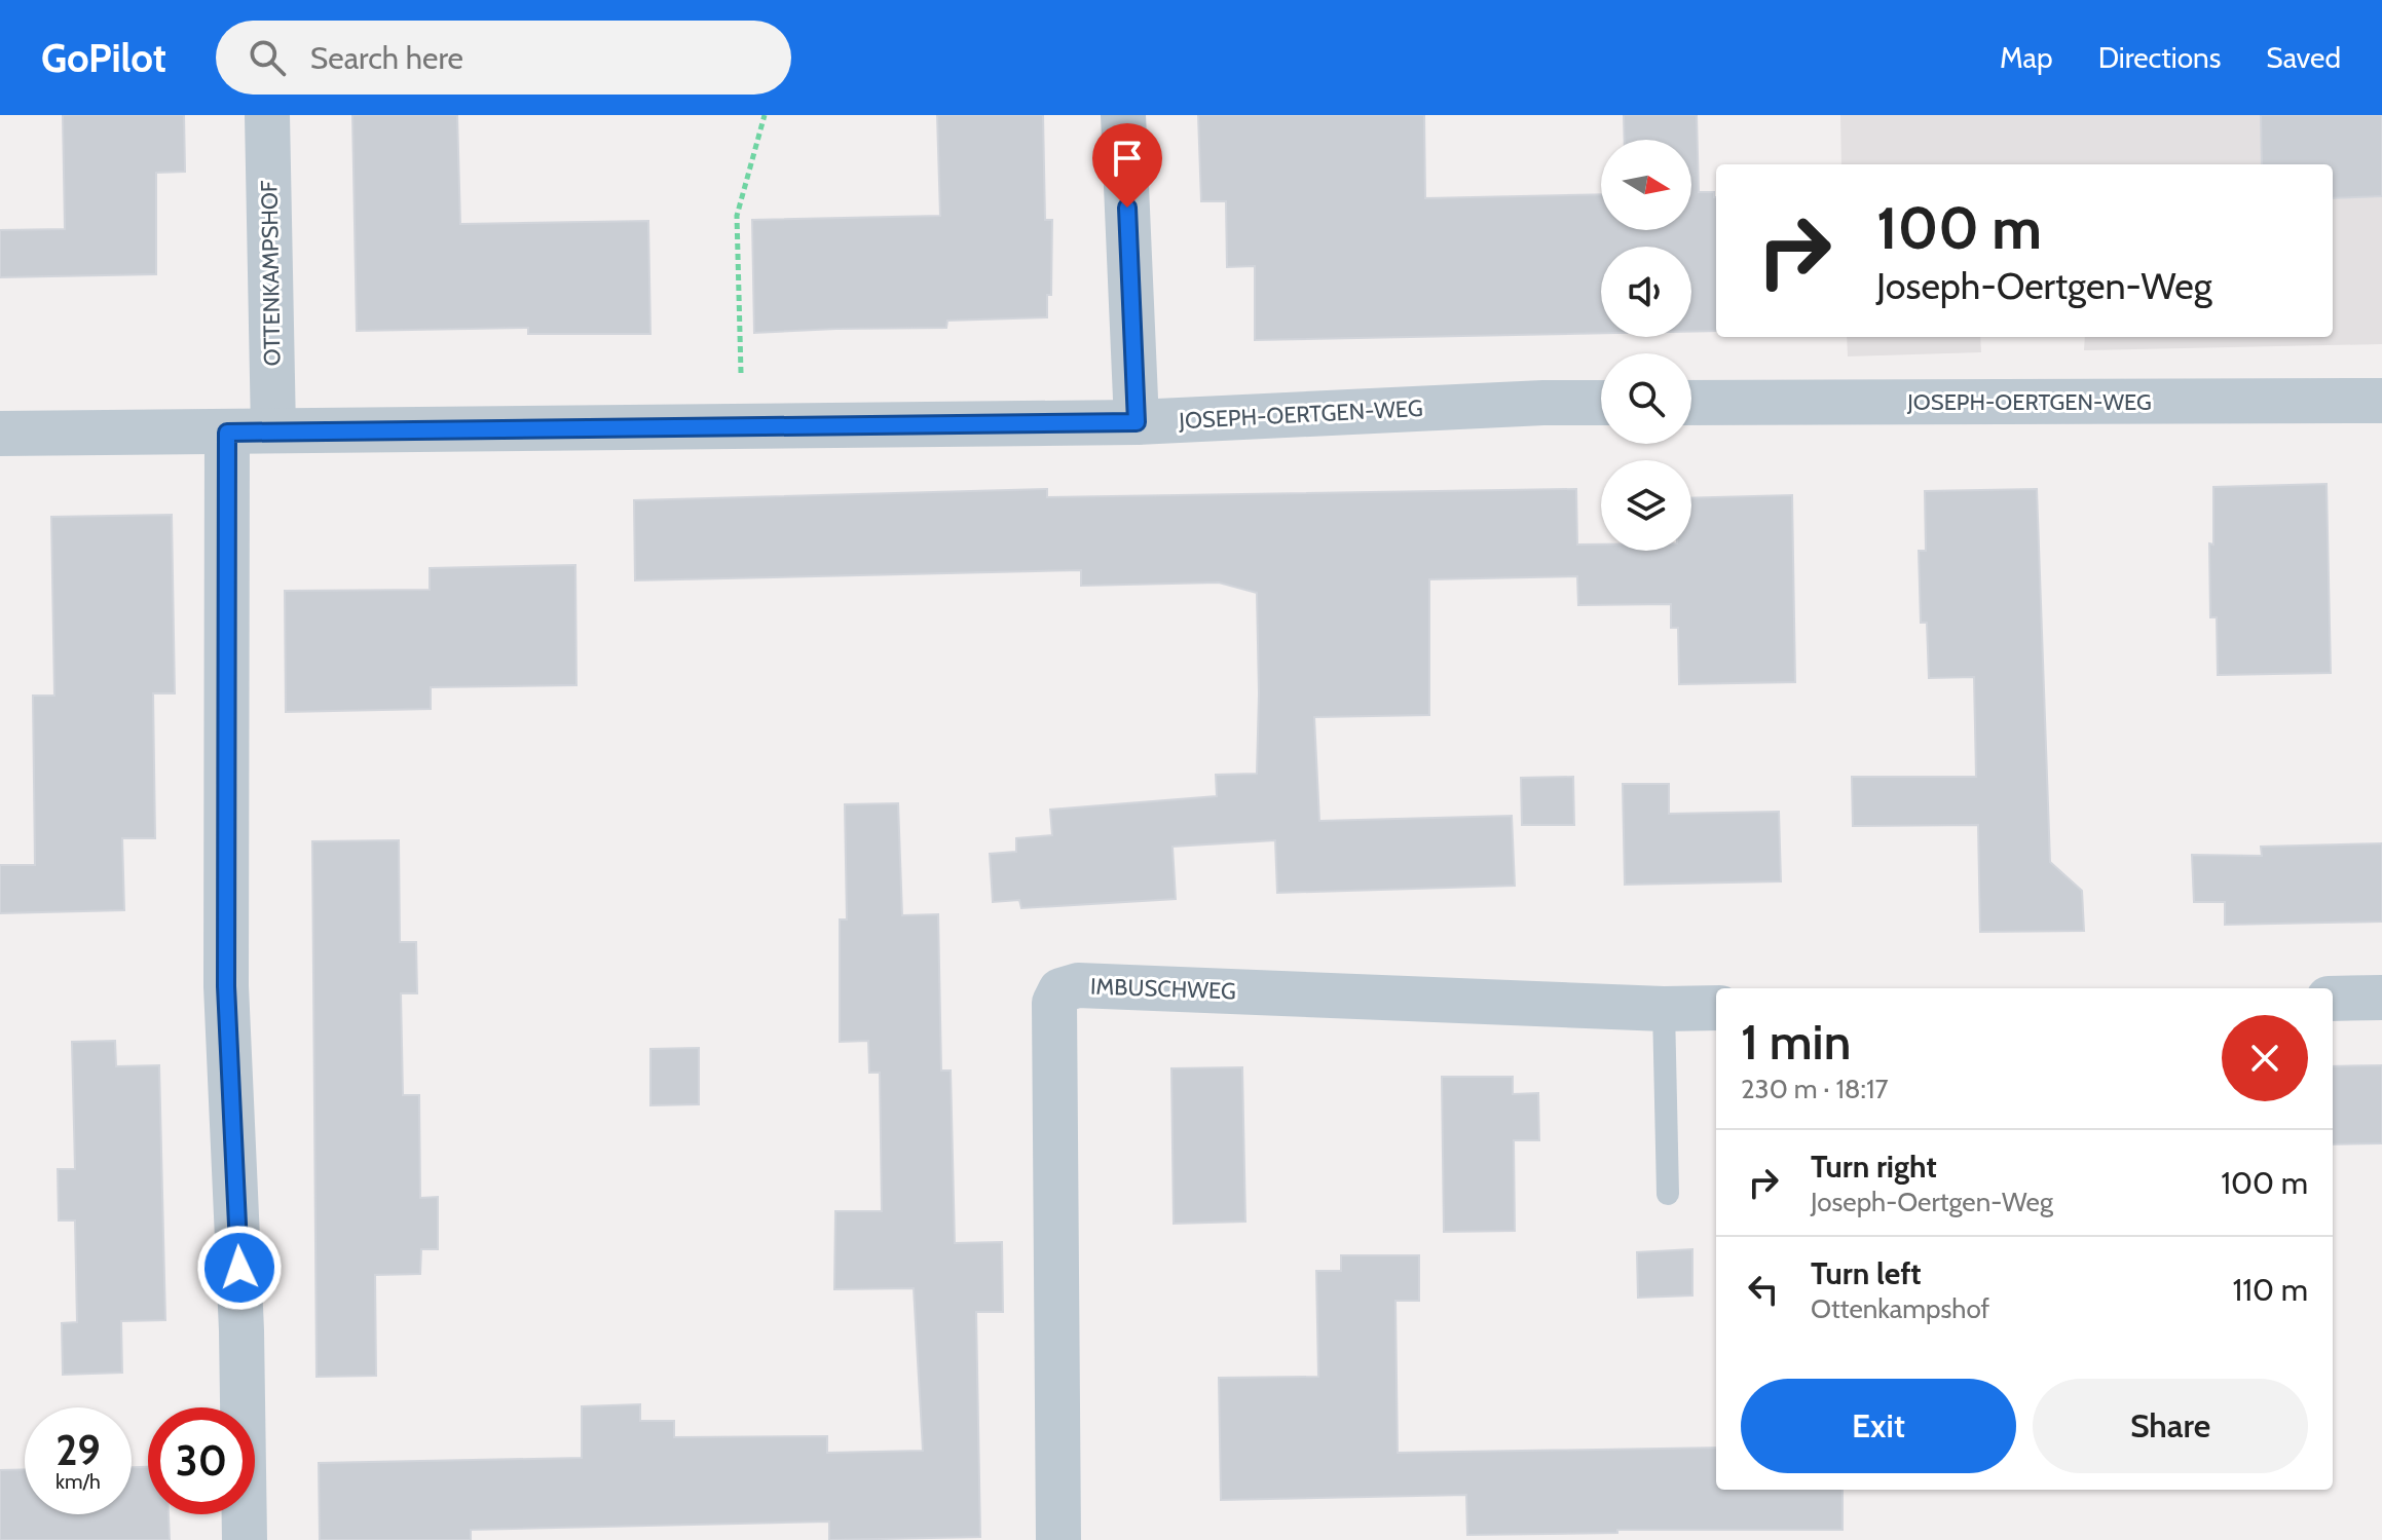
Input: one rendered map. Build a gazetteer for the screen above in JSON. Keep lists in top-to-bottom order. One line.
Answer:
{"streets":{"street":["OTTENKAMPSHOF","JOSEPH-OERTGEN-WEG","IMBUSCHWEG"]},"crossings":[["OTTENKAMPSHOF","JOSEPH-OERTGEN-WEG"]],"north":"right","page":{"header":"GoPilot","search":"Search here","nav":["Map","Directions","Saved"],"turn":["100 m","Joseph-Oertgen-Weg"],"heading":["1 min","230 m · 18:17"],"list":[{"name":"Turn right","note":"Joseph-Oertgen-Weg","value":"100 m"},{"name":"Turn left","note":"Ottenkampshof","value":"110 m"}],"buttons":["Exit","Share"],"speed":"29 km/h","limit":"30"}}
